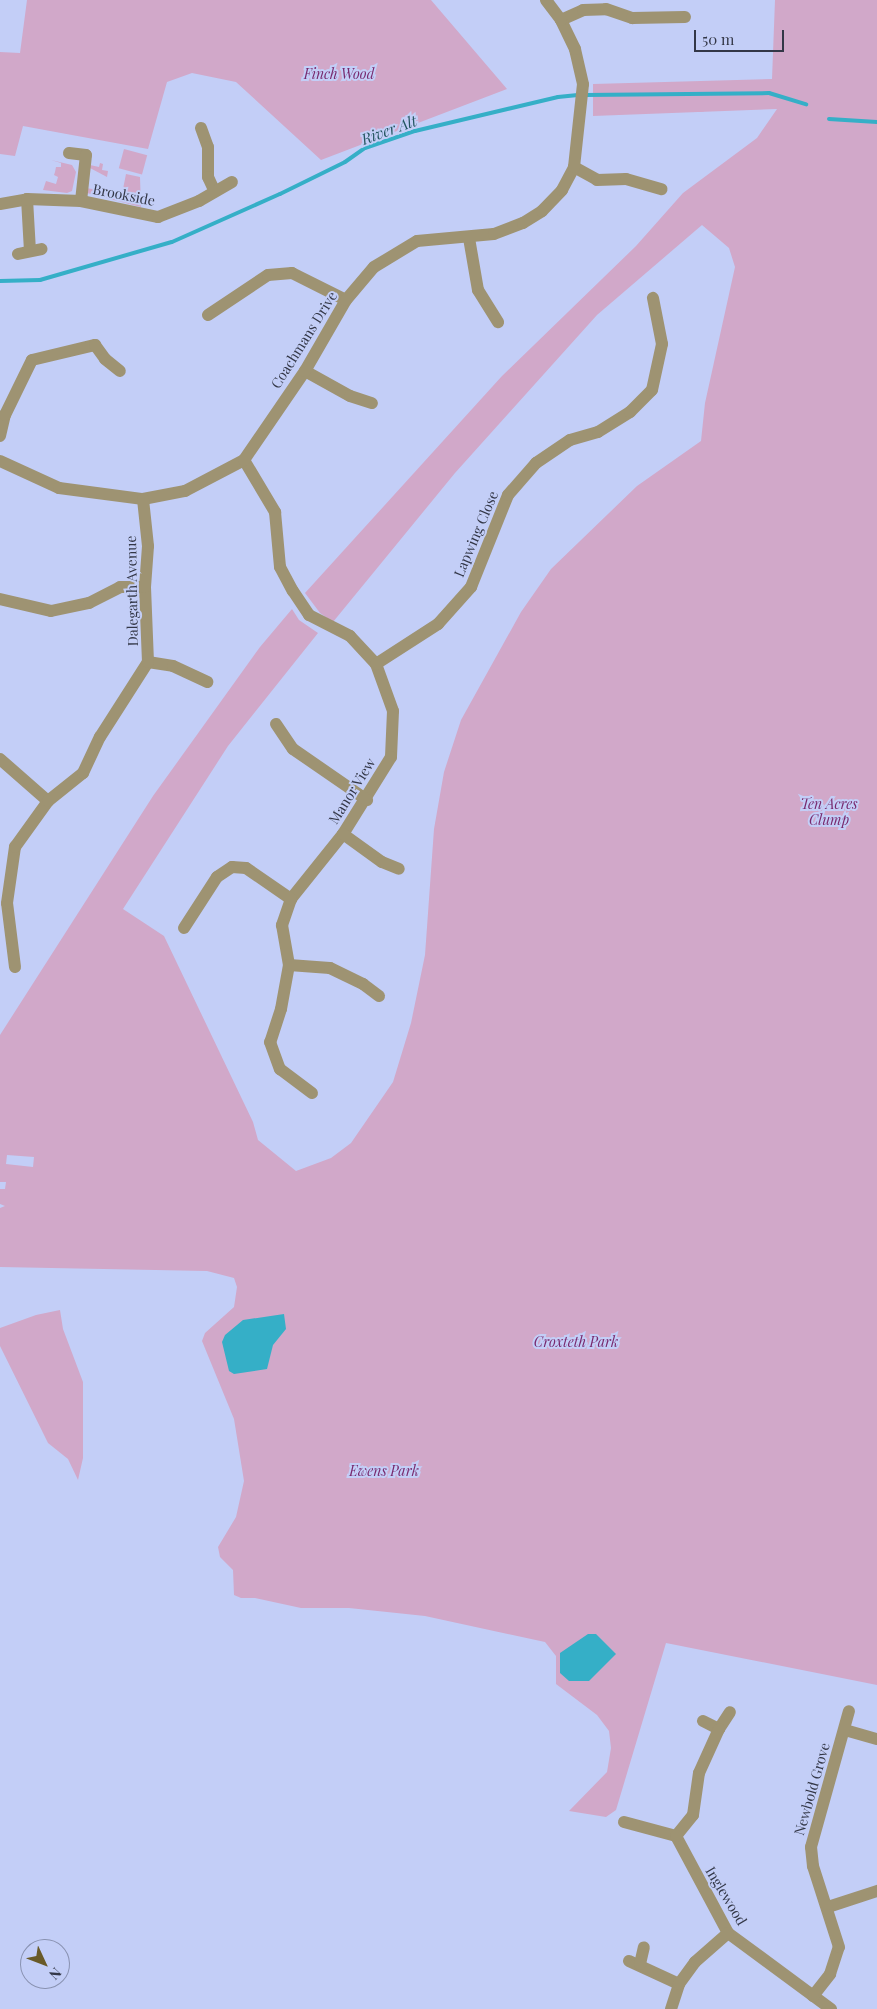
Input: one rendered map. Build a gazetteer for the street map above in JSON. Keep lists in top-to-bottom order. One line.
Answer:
{"streets":{"street":["Brookside","Coachmans Drive","Lapwing Close","Dalegarth Avenue","Manor View","Newbold Grove","Inglewood"]},"crossings":[["Coachmans Drive","Dalegarth Avenue"],["Coachmans Drive","Manor View"],["Lapwing Close","Manor View"],["Newbold Grove","Inglewood"]],"water":["River Alt"],"parks":["Finch Wood","Ten Acres Clump","Croxteth Park","Ewens Park"],"scale_bar":"50 m","north":"bottom right"}
